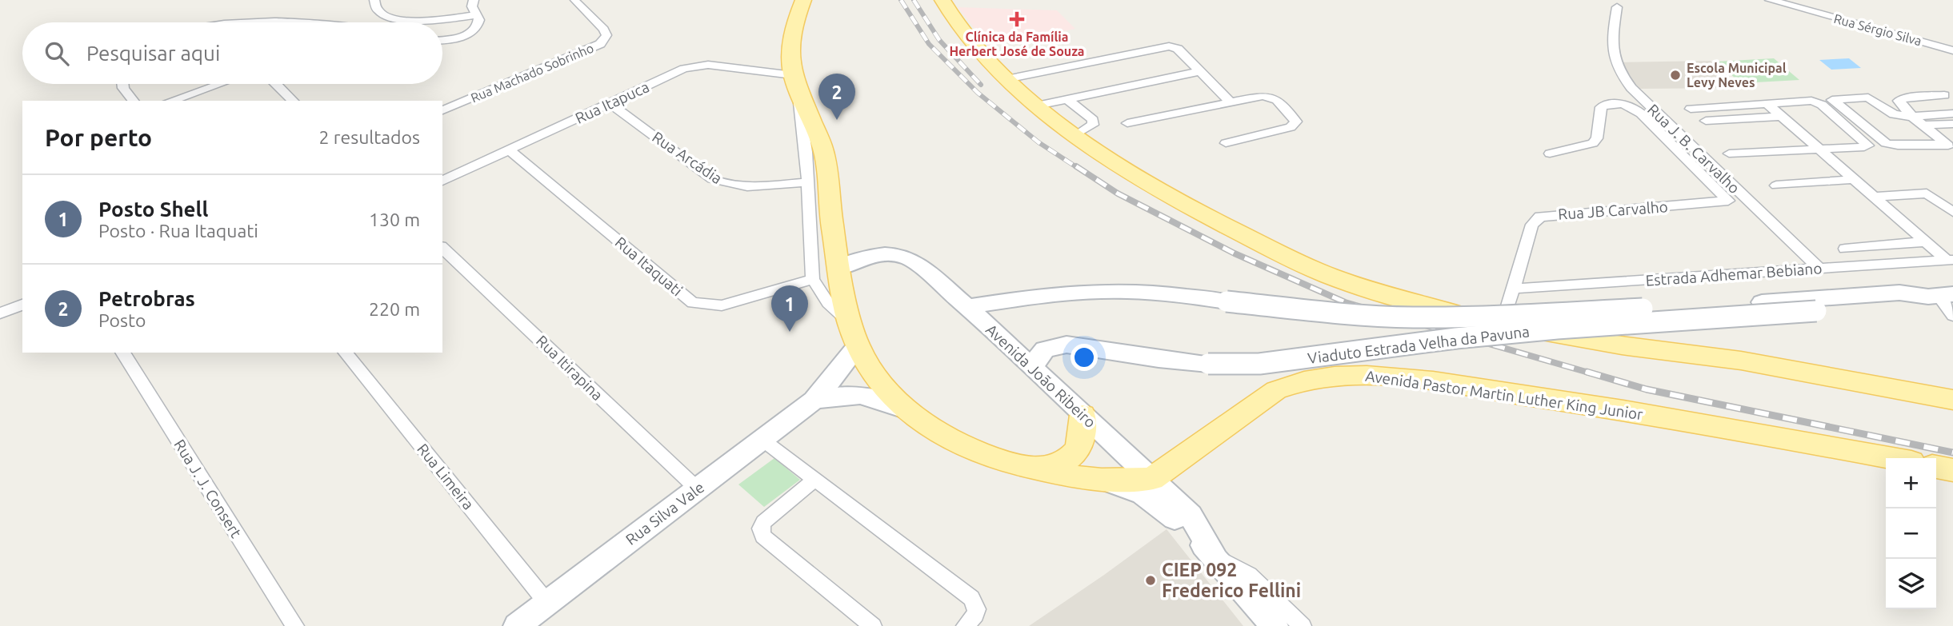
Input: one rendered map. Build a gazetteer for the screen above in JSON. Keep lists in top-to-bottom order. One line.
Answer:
{"streets":{"main road":["Estrada Adhemar Bebiano","Viaduto Estrada Velha da Pavuna","Avenida João Ribeiro","Avenida Pastor Martin Luther King Junior","Rua Silva Vale"],"street":["Rua Sérgio Silva","Rua Machado Sobrinho","Rua Itapuca","Rua J. B. Carvalho","Rua Arcádia","Rua JB Carvalho","Rua Itaquati","Rua Itirapina","Rua Limeira","Rua J. J. Consert"]},"crossings":[["Rua Itapuca","Rua Arcádia"],["Rua Itapuca","Rua Itaquati"],["Rua J. B. Carvalho","Estrada Adhemar Bebiano"],["Rua JB Carvalho","Estrada Adhemar Bebiano"],["Estrada Adhemar Bebiano","Viaduto Estrada Velha da Pavuna"],["Viaduto Estrada Velha da Pavuna","Avenida João Ribeiro"],["Rua Itirapina","Rua Silva Vale"],["Avenida João Ribeiro","Avenida Pastor Martin Luther King Junior"],["Rua Limeira","Rua Silva Vale"]],"places":{"health":["Clínica da Família Herbert José de Souza"],"other":["Escola Municipal Levy Neves","CIEP 092 Frederico Fellini"]},"page":{"search":"Pesquisar aqui","pins":["2","1"],"heading":["Por perto","2 resultados"],"list":[{"mark":"1","name":"Posto Shell","note":"Posto · Rua Itaquati","value":"130 m"},{"mark":"2","name":"Petrobras","note":"Posto","value":"220 m"}],"map_buttons":["+","−"]}}
